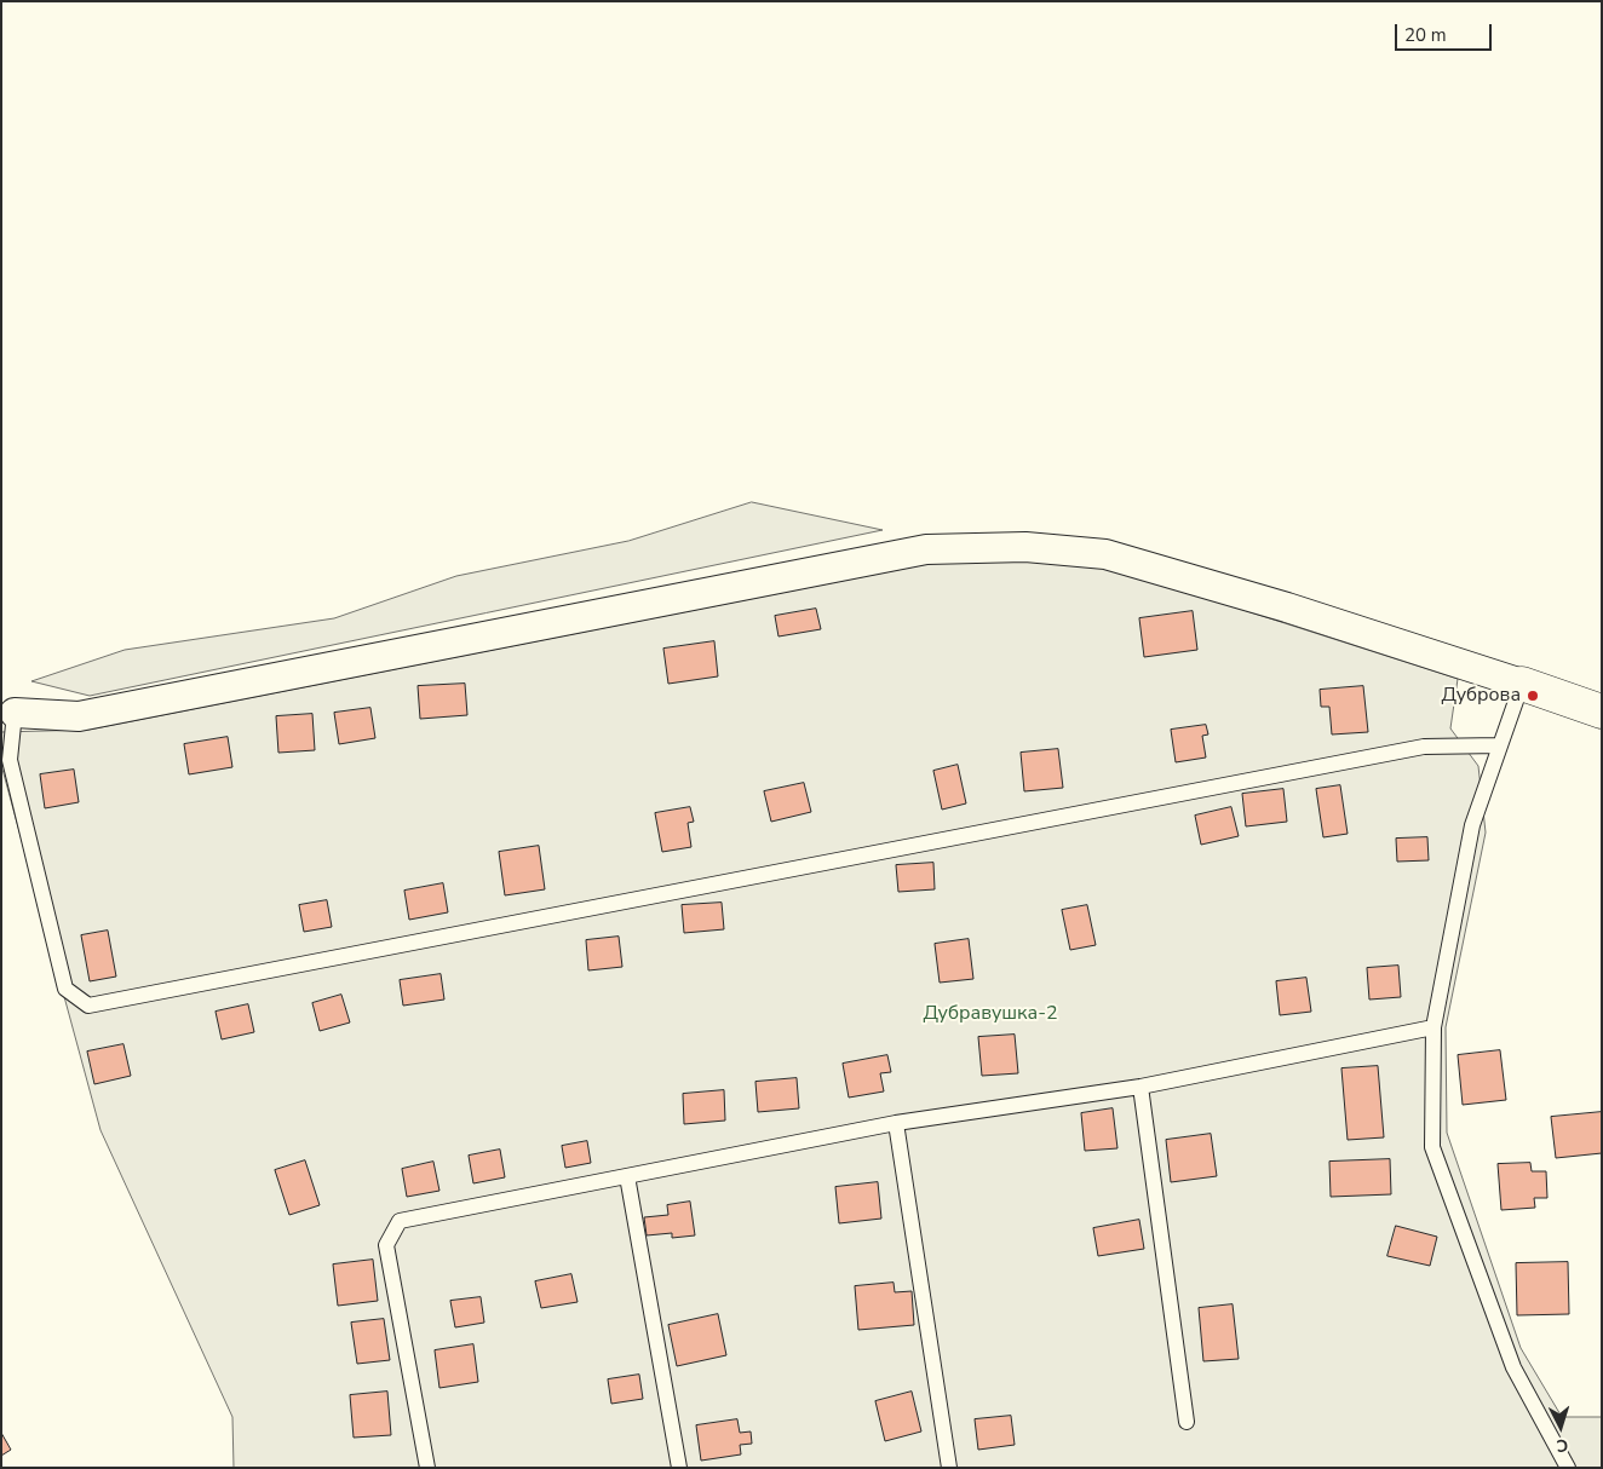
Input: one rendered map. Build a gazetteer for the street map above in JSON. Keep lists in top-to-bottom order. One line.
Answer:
{"parks":["Дубравушка-2"],"places":["Дуброва"],"scale_bar":"20 m","north":"bottom"}
